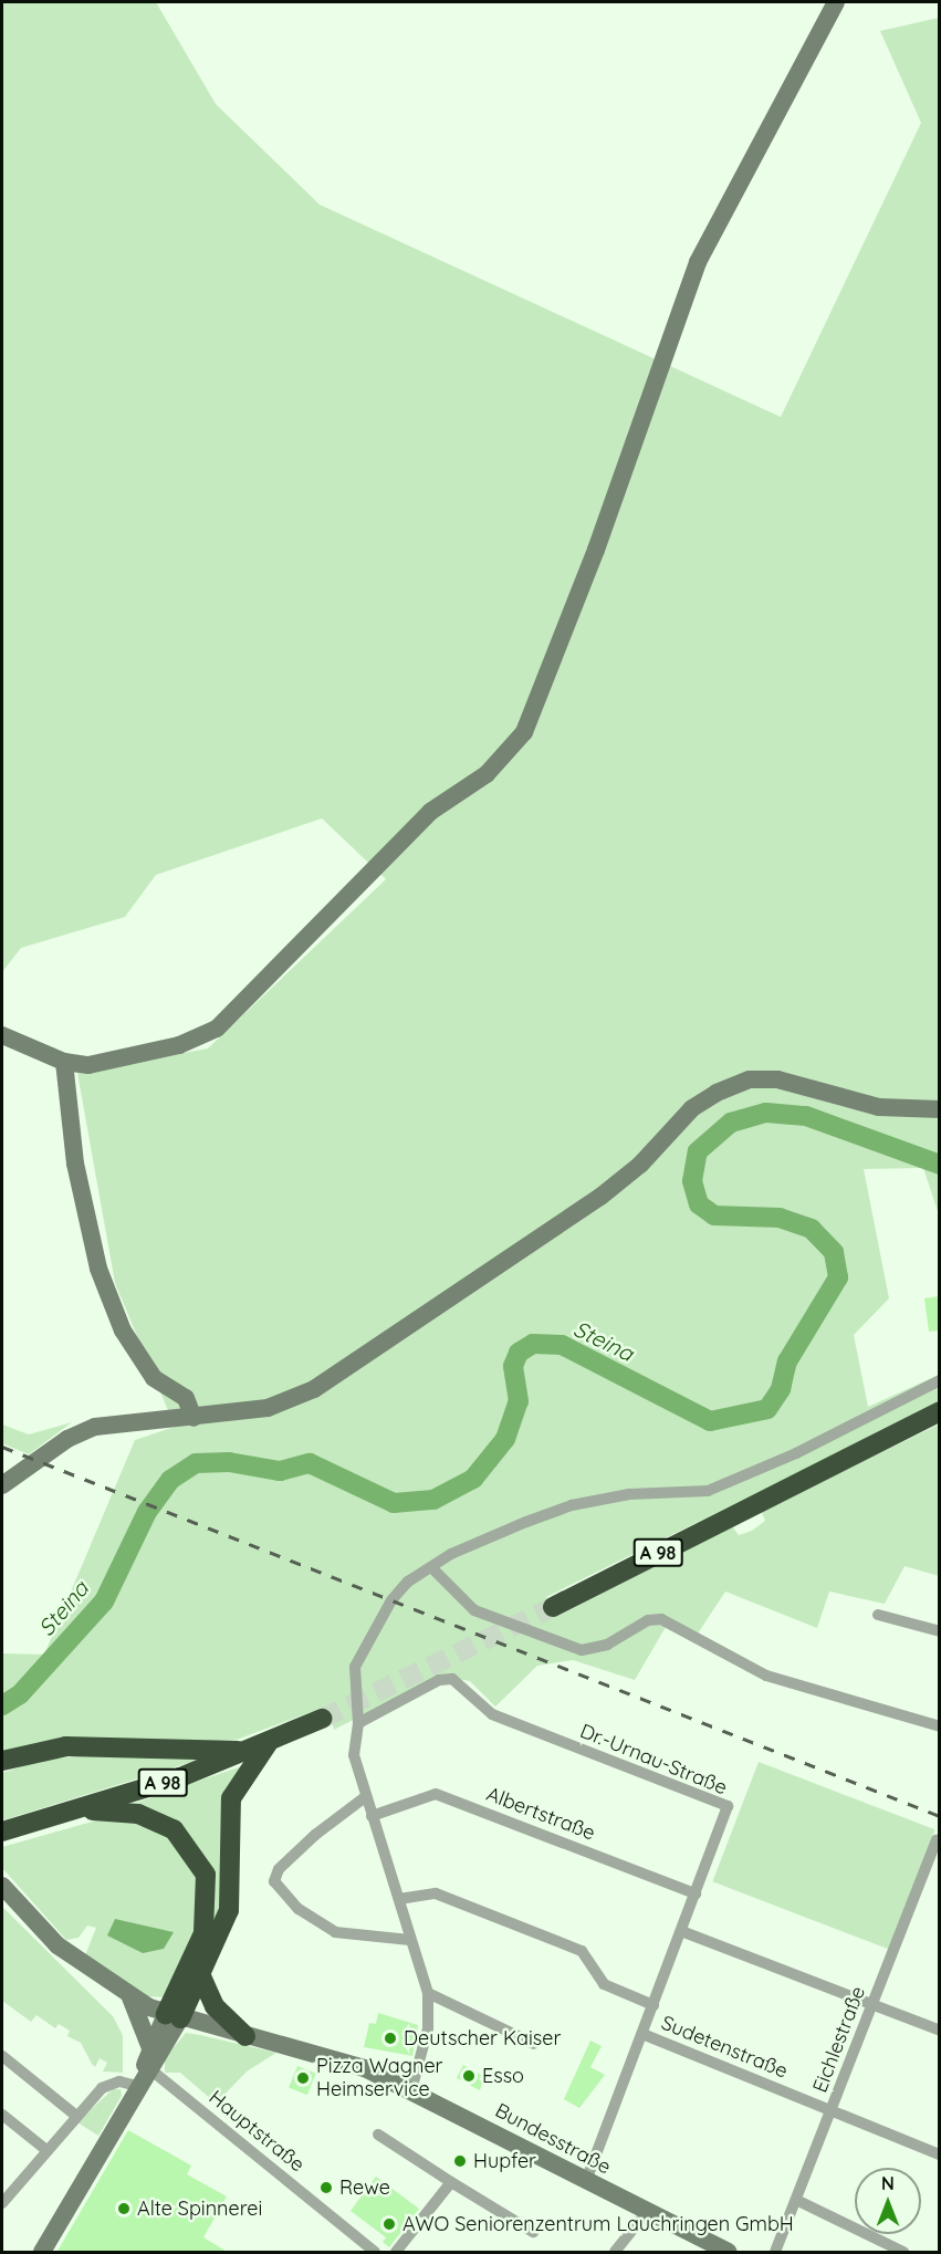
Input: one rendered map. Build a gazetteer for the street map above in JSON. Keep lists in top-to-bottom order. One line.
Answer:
{"streets":{"highway":["A 98"],"main road":["Bundesstraße"],"street":["Dr.-Urnau-Straße","Albertstraße","Eichlestraße","Sudetenstraße","Hauptstraße"]},"crossings":[["Dr.-Urnau-Straße","Albertstraße"],["Dr.-Urnau-Straße","Sudetenstraße"],["Dr.-Urnau-Straße","Bundesstraße"],["Eichlestraße","Sudetenstraße"]],"water":["Steina"],"places":["Deutscher Kaiser","Esso","Pizza Wagner Heimservice","Hupfer","Rewe","Alte Spinnerei","AWO Seniorenzentrum Lauchringen GmbH"],"north":"top"}
